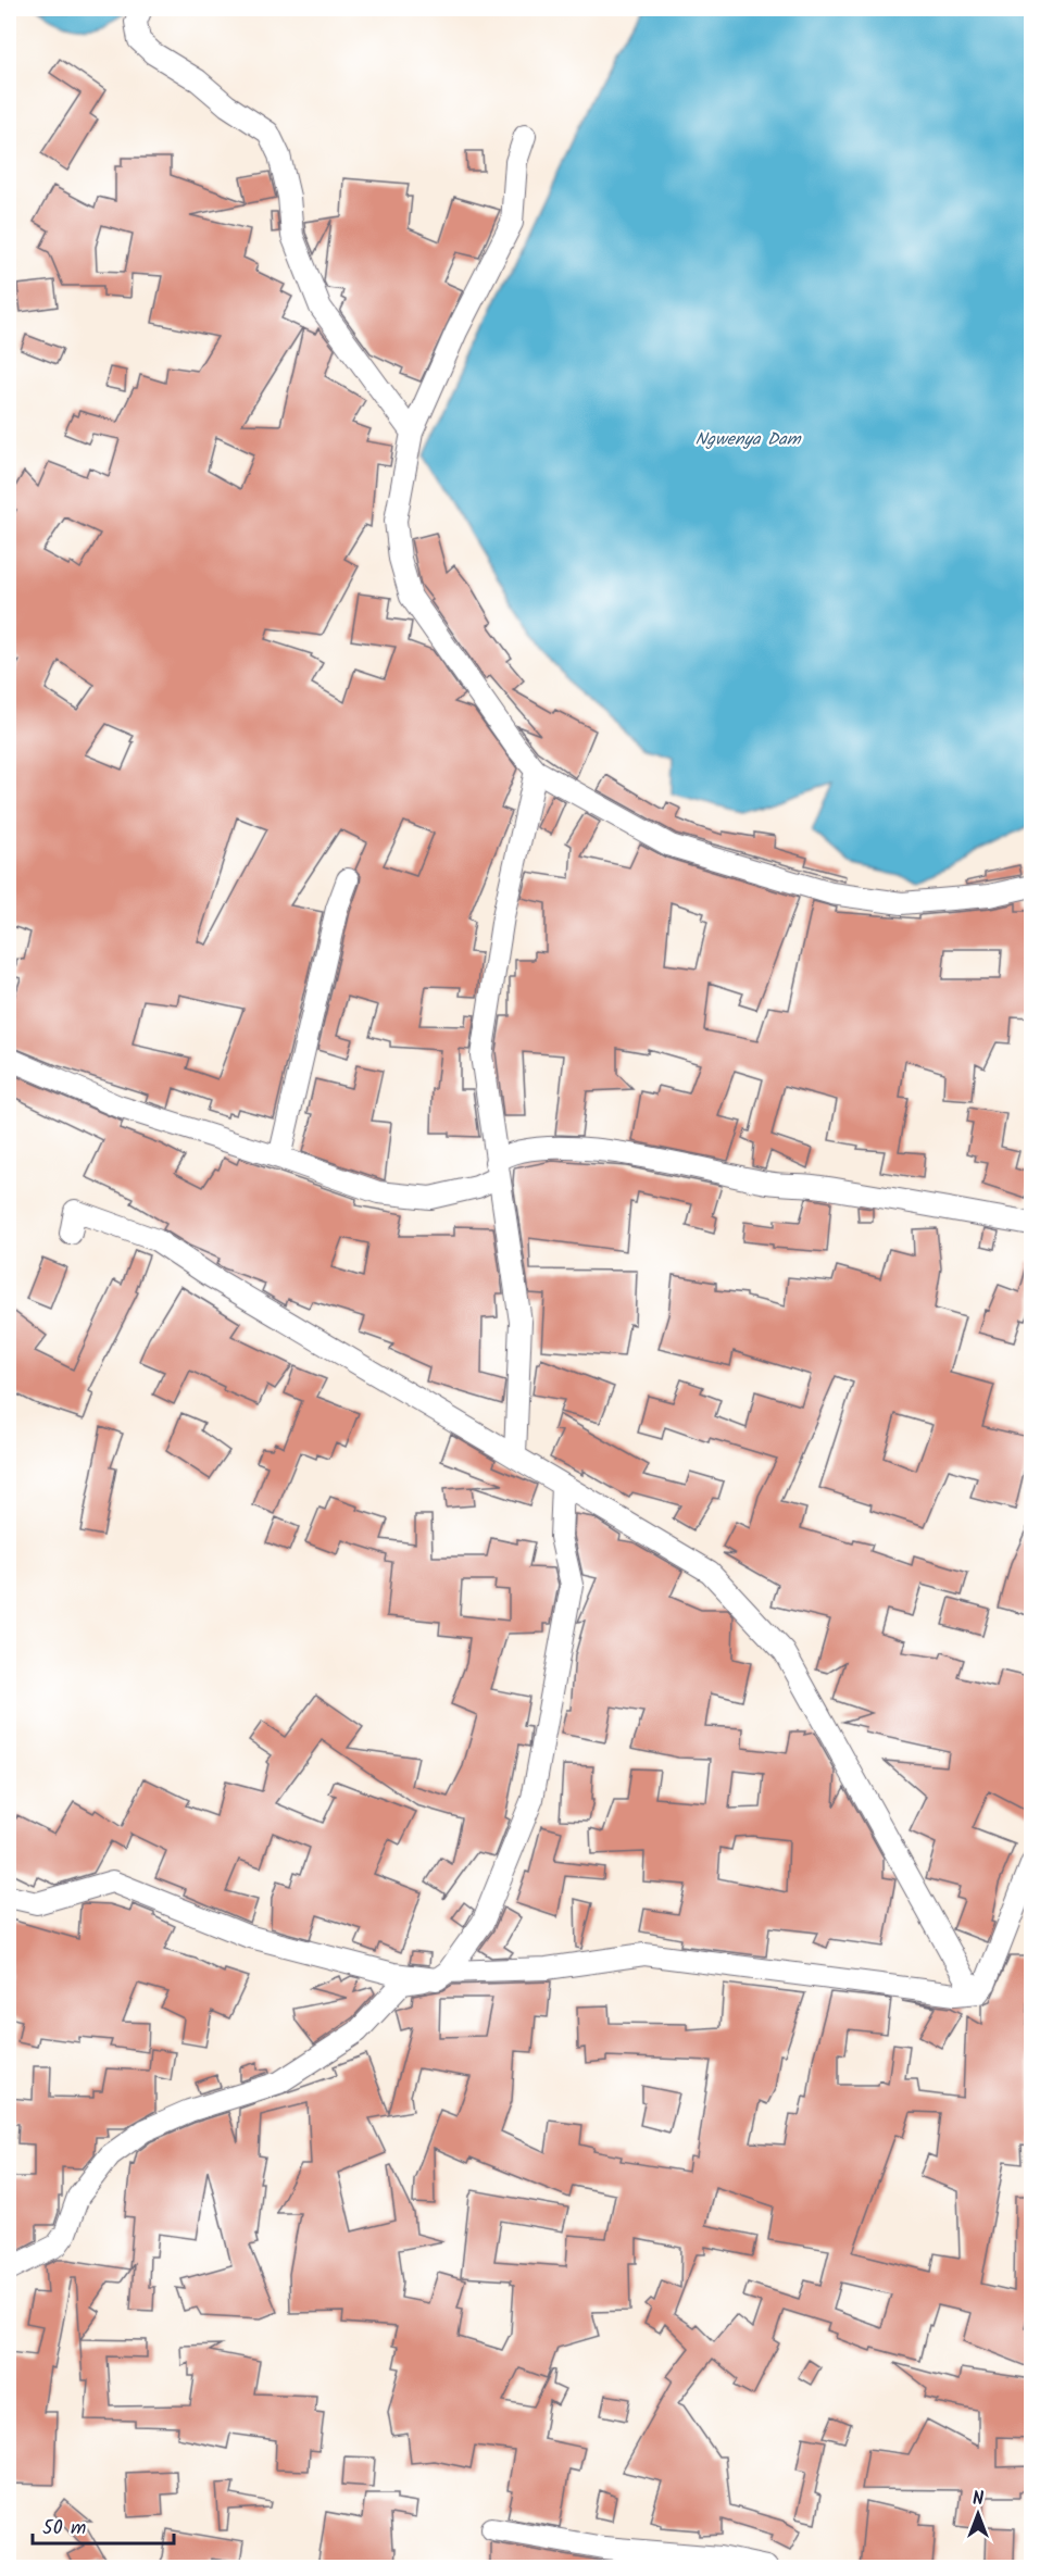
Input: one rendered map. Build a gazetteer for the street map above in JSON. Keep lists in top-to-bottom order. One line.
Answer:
{"water":["Ngwenya Dam"],"scale_bar":"50 m","north":"top"}
